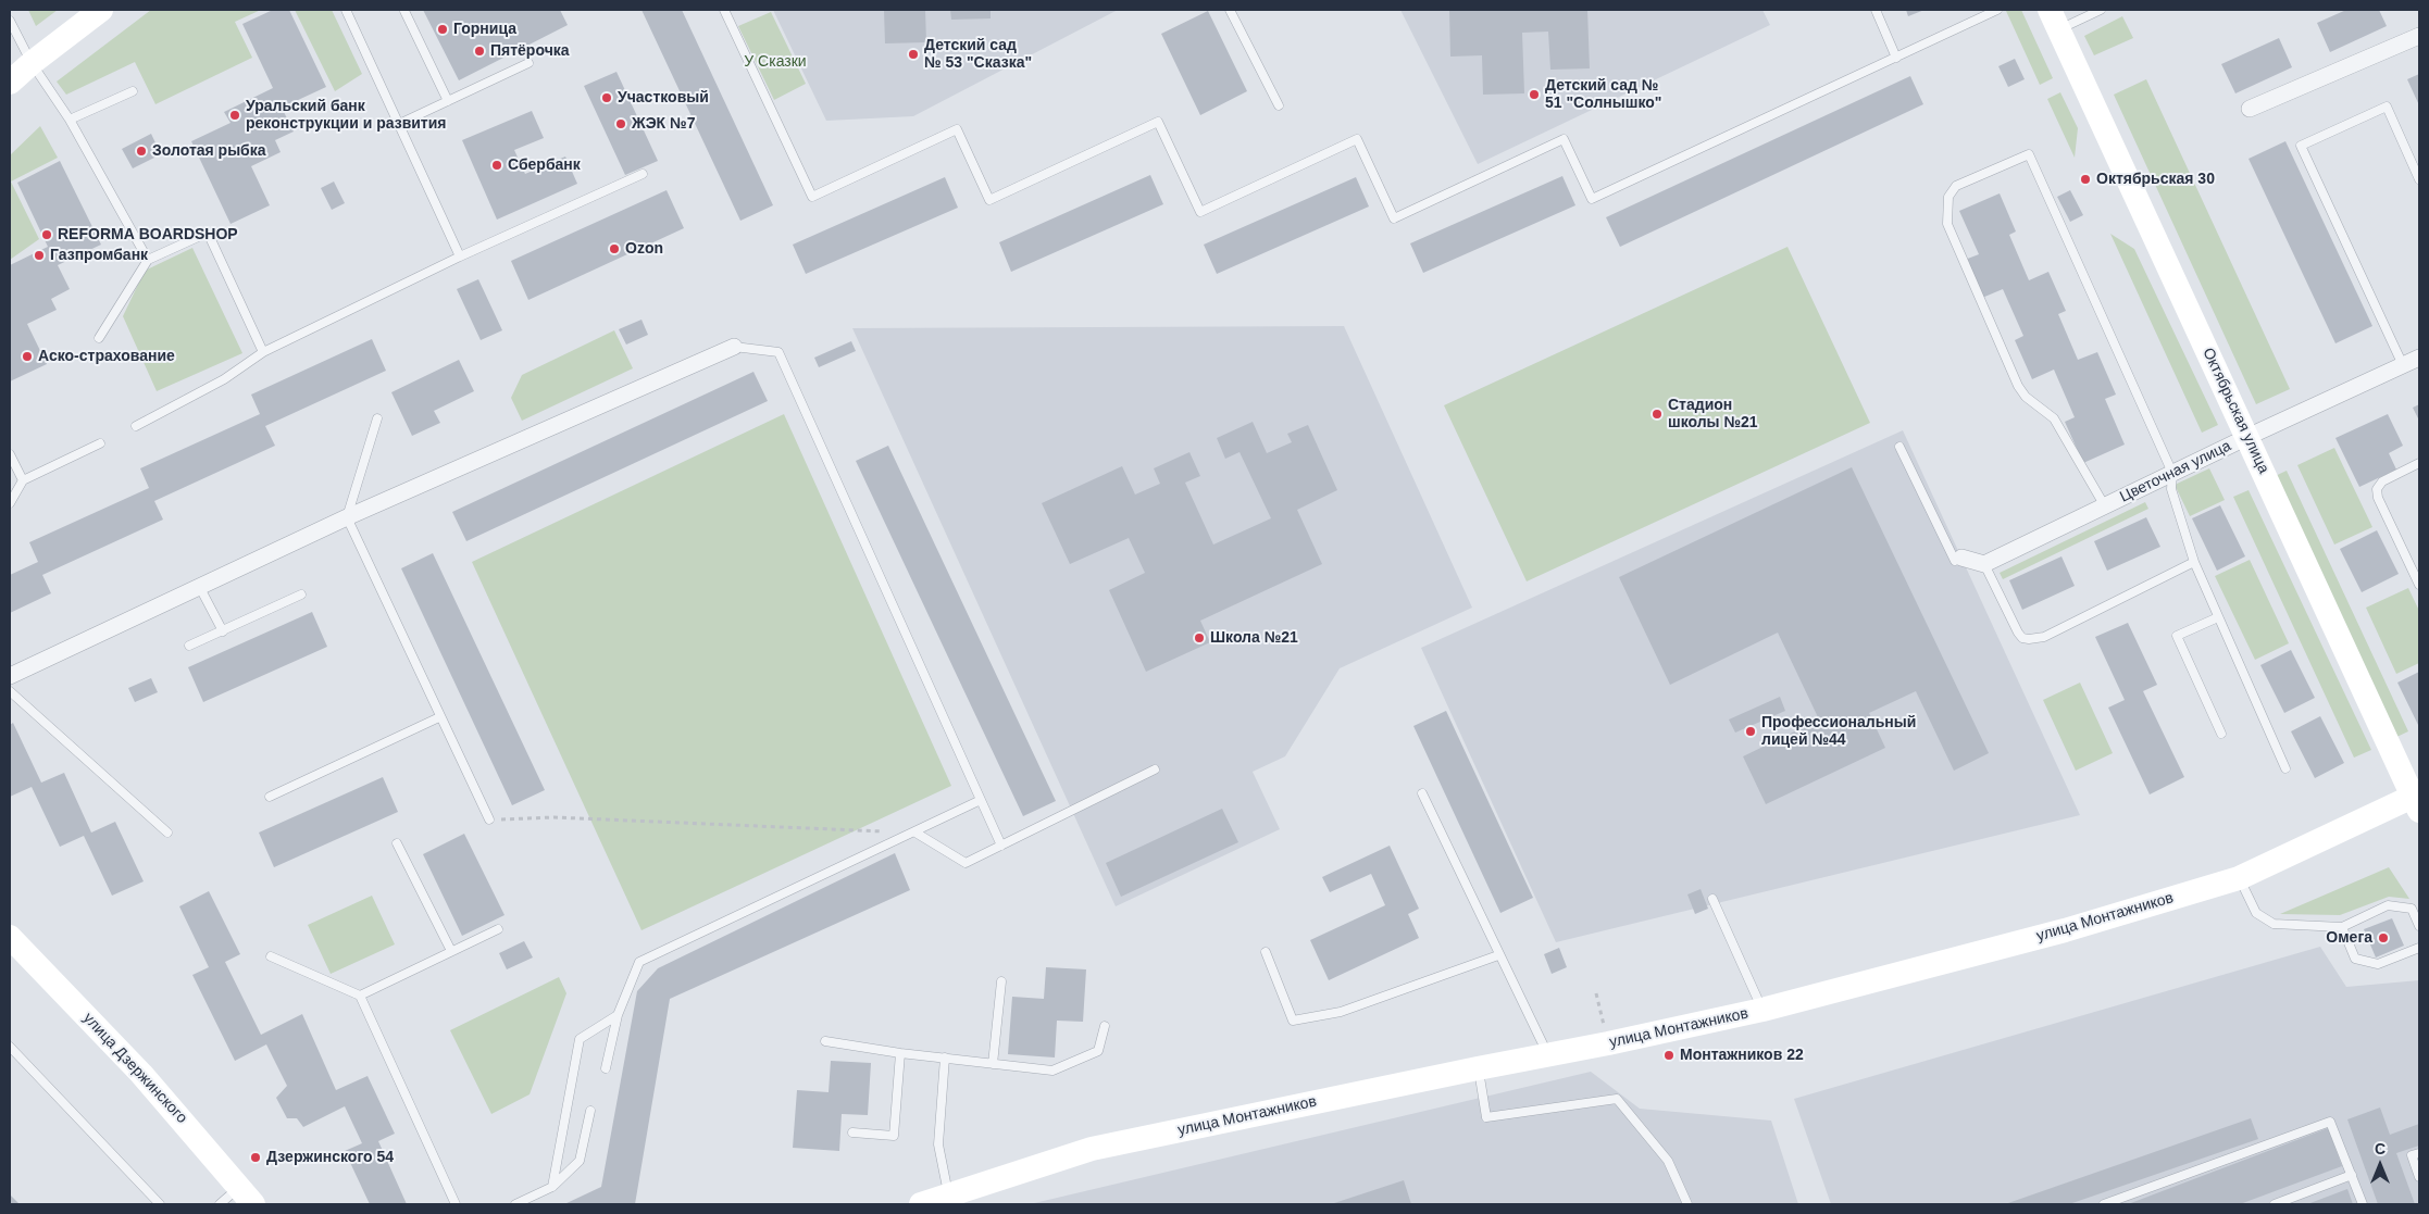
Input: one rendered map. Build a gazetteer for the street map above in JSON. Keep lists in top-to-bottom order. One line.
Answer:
{"streets":{"street":["Октябрьская улица","Цветочная улица","улица Монтажников","улица Дзержинского"]},"crossings":[["Октябрьская улица","Цветочная улица"],["Октябрьская улица","улица Монтажников"]],"parks":["У Сказки"],"places":["Горница","Пятёрочка","Детский сад № 53 \"Сказка\"","Детский сад № 51 \"Солнышко\"","Участковый","Уральский банк реконструкции и развития","ЖЭК №7","Золотая рыбка","Сбербанк","Октябрьская 30","REFORMA BOARDSHOP","Ozon","Газпромбанк","Аско-страхование","Стадион школы №21","Школа №21","Профессиональный лицей №44","Омега","Монтажников 22","Дзержинского 54"],"north":"top"}
